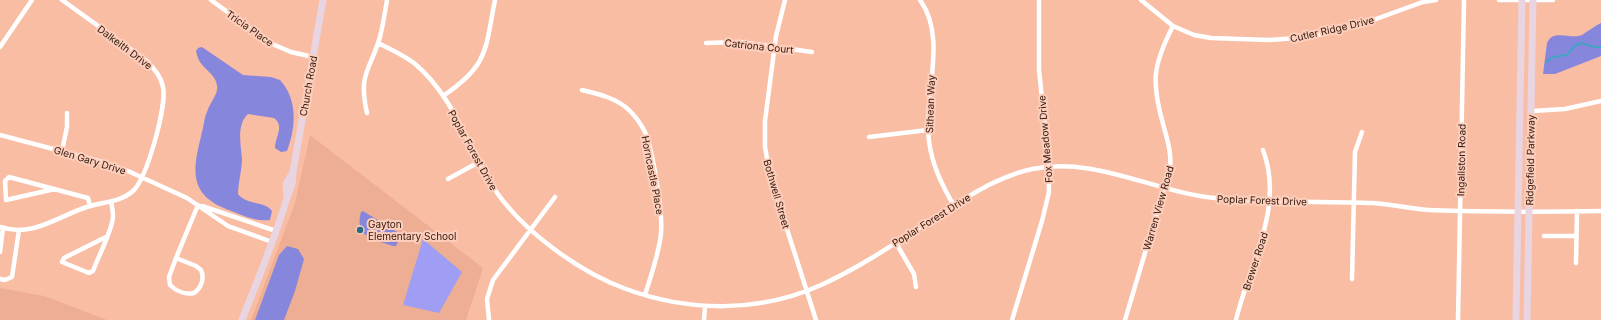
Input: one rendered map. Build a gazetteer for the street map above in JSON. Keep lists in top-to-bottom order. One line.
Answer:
{"streets":{"main road":["Church Road","Ridgefield Parkway"],"street":["Tricia Place","Cutler Ridge Drive","Catriona Court","Dalkeith Drive","Sithean Way","Fox Meadow Drive","Poplar Forest Drive","Glen Gary Drive","Ingallston Road","Horncastle Place","Bothwell Street","Warren View Road","Brewer Road"]},"crossings":[["Tricia Place","Church Road"],["Cutler Ridge Drive","Warren View Road"],["Catriona Court","Bothwell Street"],["Dalkeith Drive","Glen Gary Drive"],["Church Road","Glen Gary Drive"],["Sithean Way","Poplar Forest Drive"],["Fox Meadow Drive","Poplar Forest Drive"],["Poplar Forest Drive","Ingallston Road"],["Poplar Forest Drive","Ridgefield Parkway"],["Poplar Forest Drive","Horncastle Place"],["Poplar Forest Drive","Bothwell Street"],["Poplar Forest Drive","Warren View Road"],["Poplar Forest Drive","Brewer Road"]],"places":["Gayton Elementary School"]}
